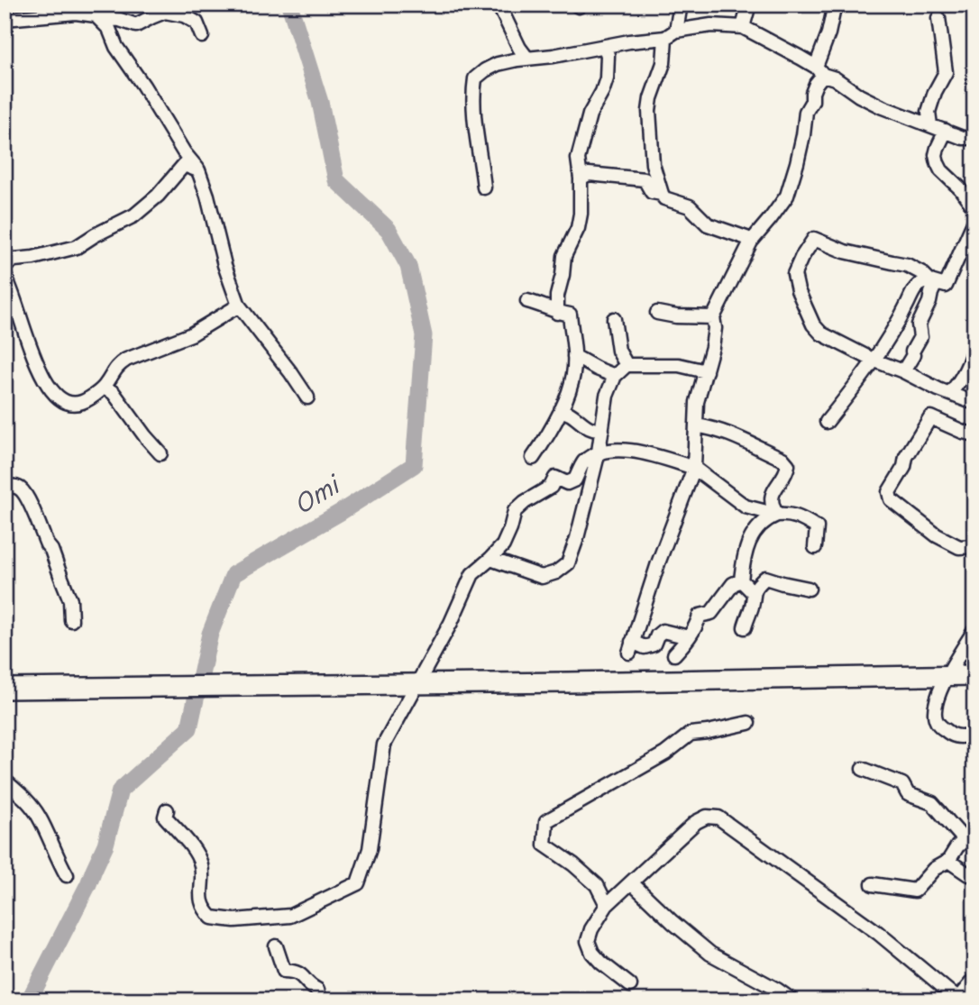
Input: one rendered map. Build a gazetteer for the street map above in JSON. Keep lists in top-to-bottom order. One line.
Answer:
{"water":["Omi"]}
